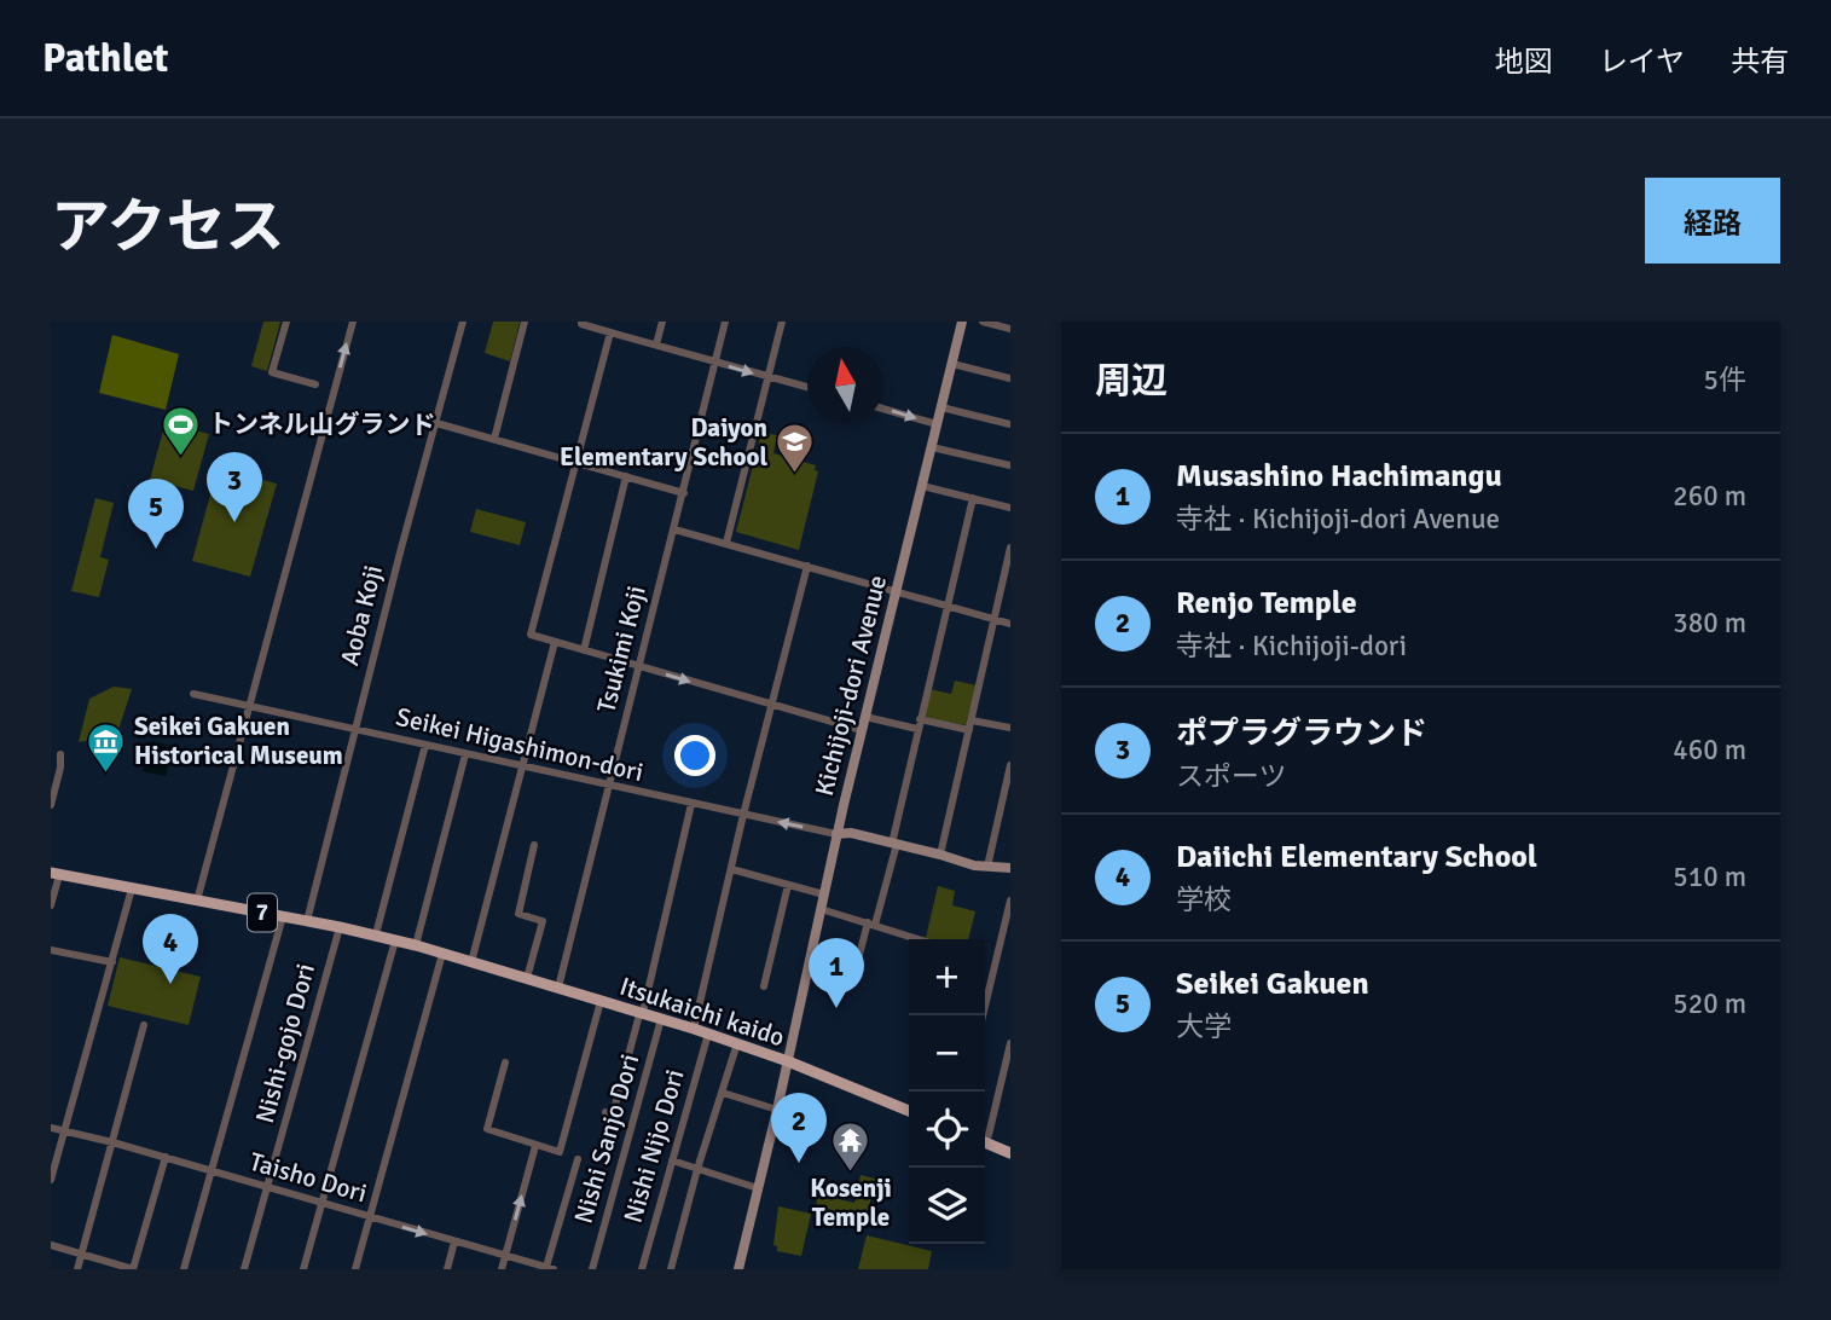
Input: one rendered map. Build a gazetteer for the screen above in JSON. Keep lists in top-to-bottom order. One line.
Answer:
{"streets":{"main road":["Kichijoji-dori Avenue","7","Itsukaichi kaido"],"street":["Aoba Koji","Tsukimi Koji","Seikei Higashimon-dori","Nishi-gojo Dori","Nishi Sanjo Dori","Nishi Nijo Dori","Taisho Dori"]},"crossings":[["Aoba Koji","Seikei Higashimon-dori"],["Aoba Koji","7"],["Tsukimi Koji","Seikei Higashimon-dori"],["Tsukimi Koji","Itsukaichi kaido"],["Kichijoji-dori Avenue","Seikei Higashimon-dori"],["Kichijoji-dori Avenue","Itsukaichi kaido"],["7","Itsukaichi kaido"],["7","Nishi-gojo Dori"],["Itsukaichi kaido","Nishi Sanjo Dori"],["Itsukaichi kaido","Nishi Nijo Dori"],["Nishi-gojo Dori","Taisho Dori"]],"places":{"sports":["トンネル山グランド"],"school or university":["Daiyon Elementary School"],"museum":["Seikei Gakuen Historical Museum"],"temple":["Kosenji Temple"]},"north":"top","page":{"header":"Pathlet","nav":["地図","レイヤ","共有"],"title":"アクセス","buttons":"経路","heading":["周辺","5件"],"list":[{"mark":"1","name":"Musashino Hachimangu","note":"寺社 · Kichijoji-dori Avenue","value":"260 m"},{"mark":"2","name":"Renjo Temple","note":"寺社 · Kichijoji-dori","value":"380 m"},{"mark":"3","name":"ポプラグラウンド","note":"スポーツ","value":"460 m"},{"mark":"4","name":"Daiichi Elementary School","note":"学校","value":"510 m"},{"mark":"5","name":"Seikei Gakuen","note":"大学","value":"520 m"}],"pins":["3","5","4","1","2"],"map_buttons":["+","−"]}}
